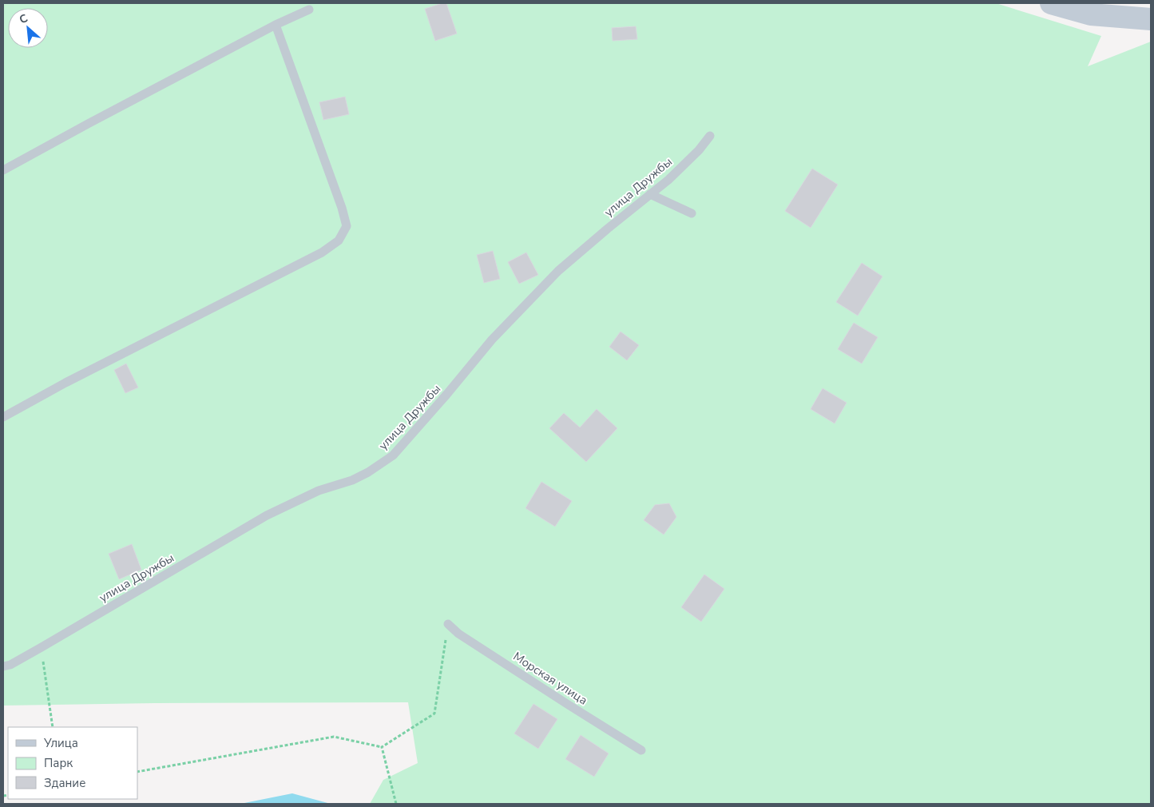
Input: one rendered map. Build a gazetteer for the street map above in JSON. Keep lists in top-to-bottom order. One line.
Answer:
{"streets":{"lane":["улица Дружбы","Морская улица"]},"legend":["Улица","Парк","Здание"],"north":"top left"}
